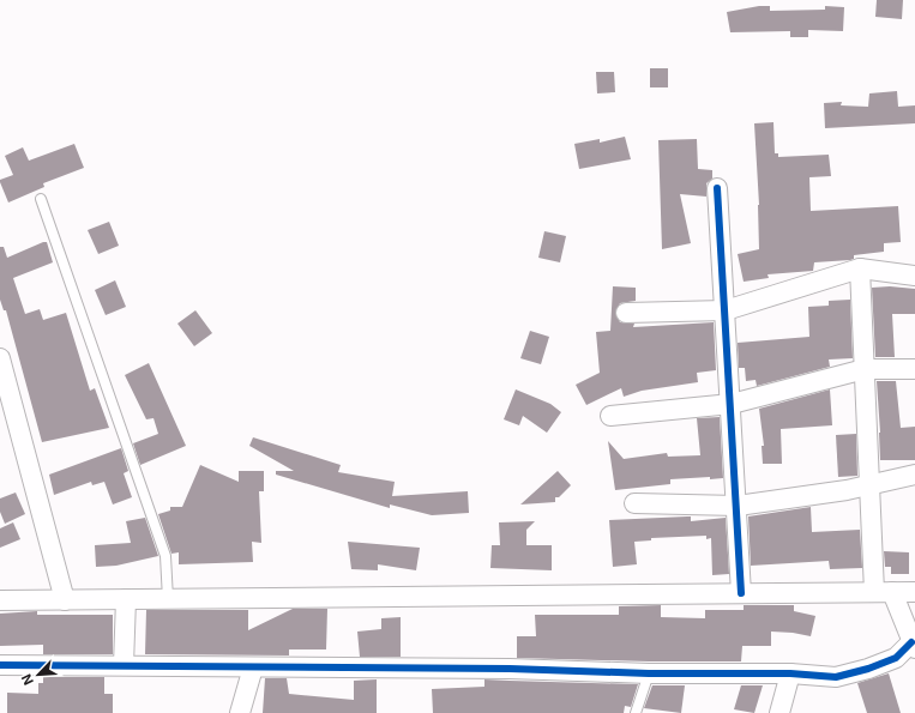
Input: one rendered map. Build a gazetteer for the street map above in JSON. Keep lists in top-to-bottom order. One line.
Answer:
{"north":"bottom left"}
